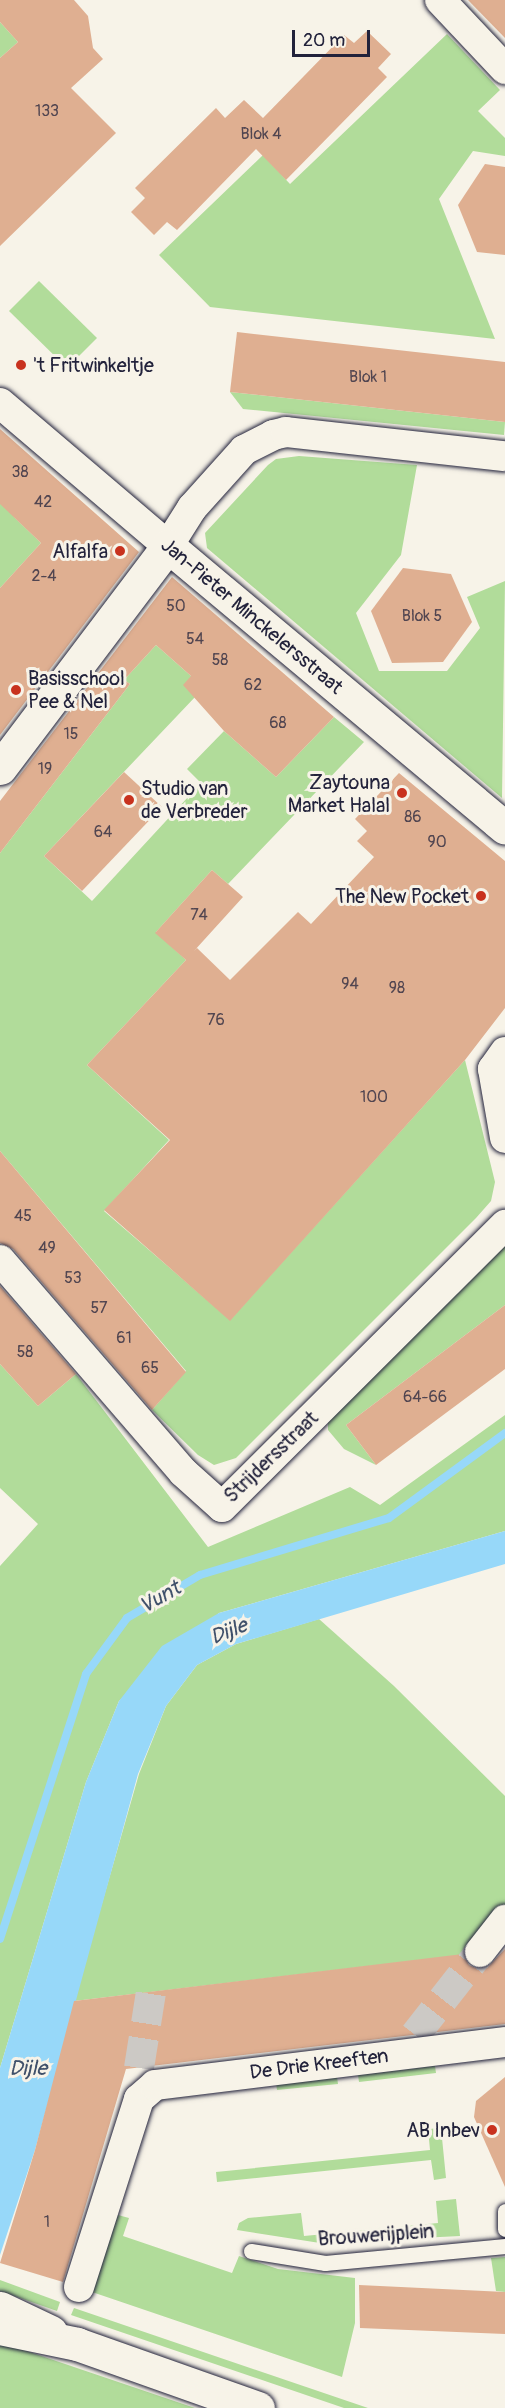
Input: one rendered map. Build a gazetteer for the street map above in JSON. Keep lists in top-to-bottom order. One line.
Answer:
{"streets":{"street":["Jan-Pieter Minckelersstraat","Strijdersstraat","De Drie Kreeften"],"lane":["Brouwerijplein"]},"water":["Vunt","Dijle"],"places":["'t Fritwinkeltje","Alfalfa","Basisschool Pee & Nel","Zaytouna Market Halal","Studio van de Verbreder","The New Pocket","AB Inbev"],"house_numbers":["133","Blok 4","Blok 1","38","42","2-4","50","Blok 5","54","58","62","68","15","19","86","64","90","74","94","98","76","100","45","49","53","57","61","58","65","64-66","1"],"scale_bar":"20 m"}
